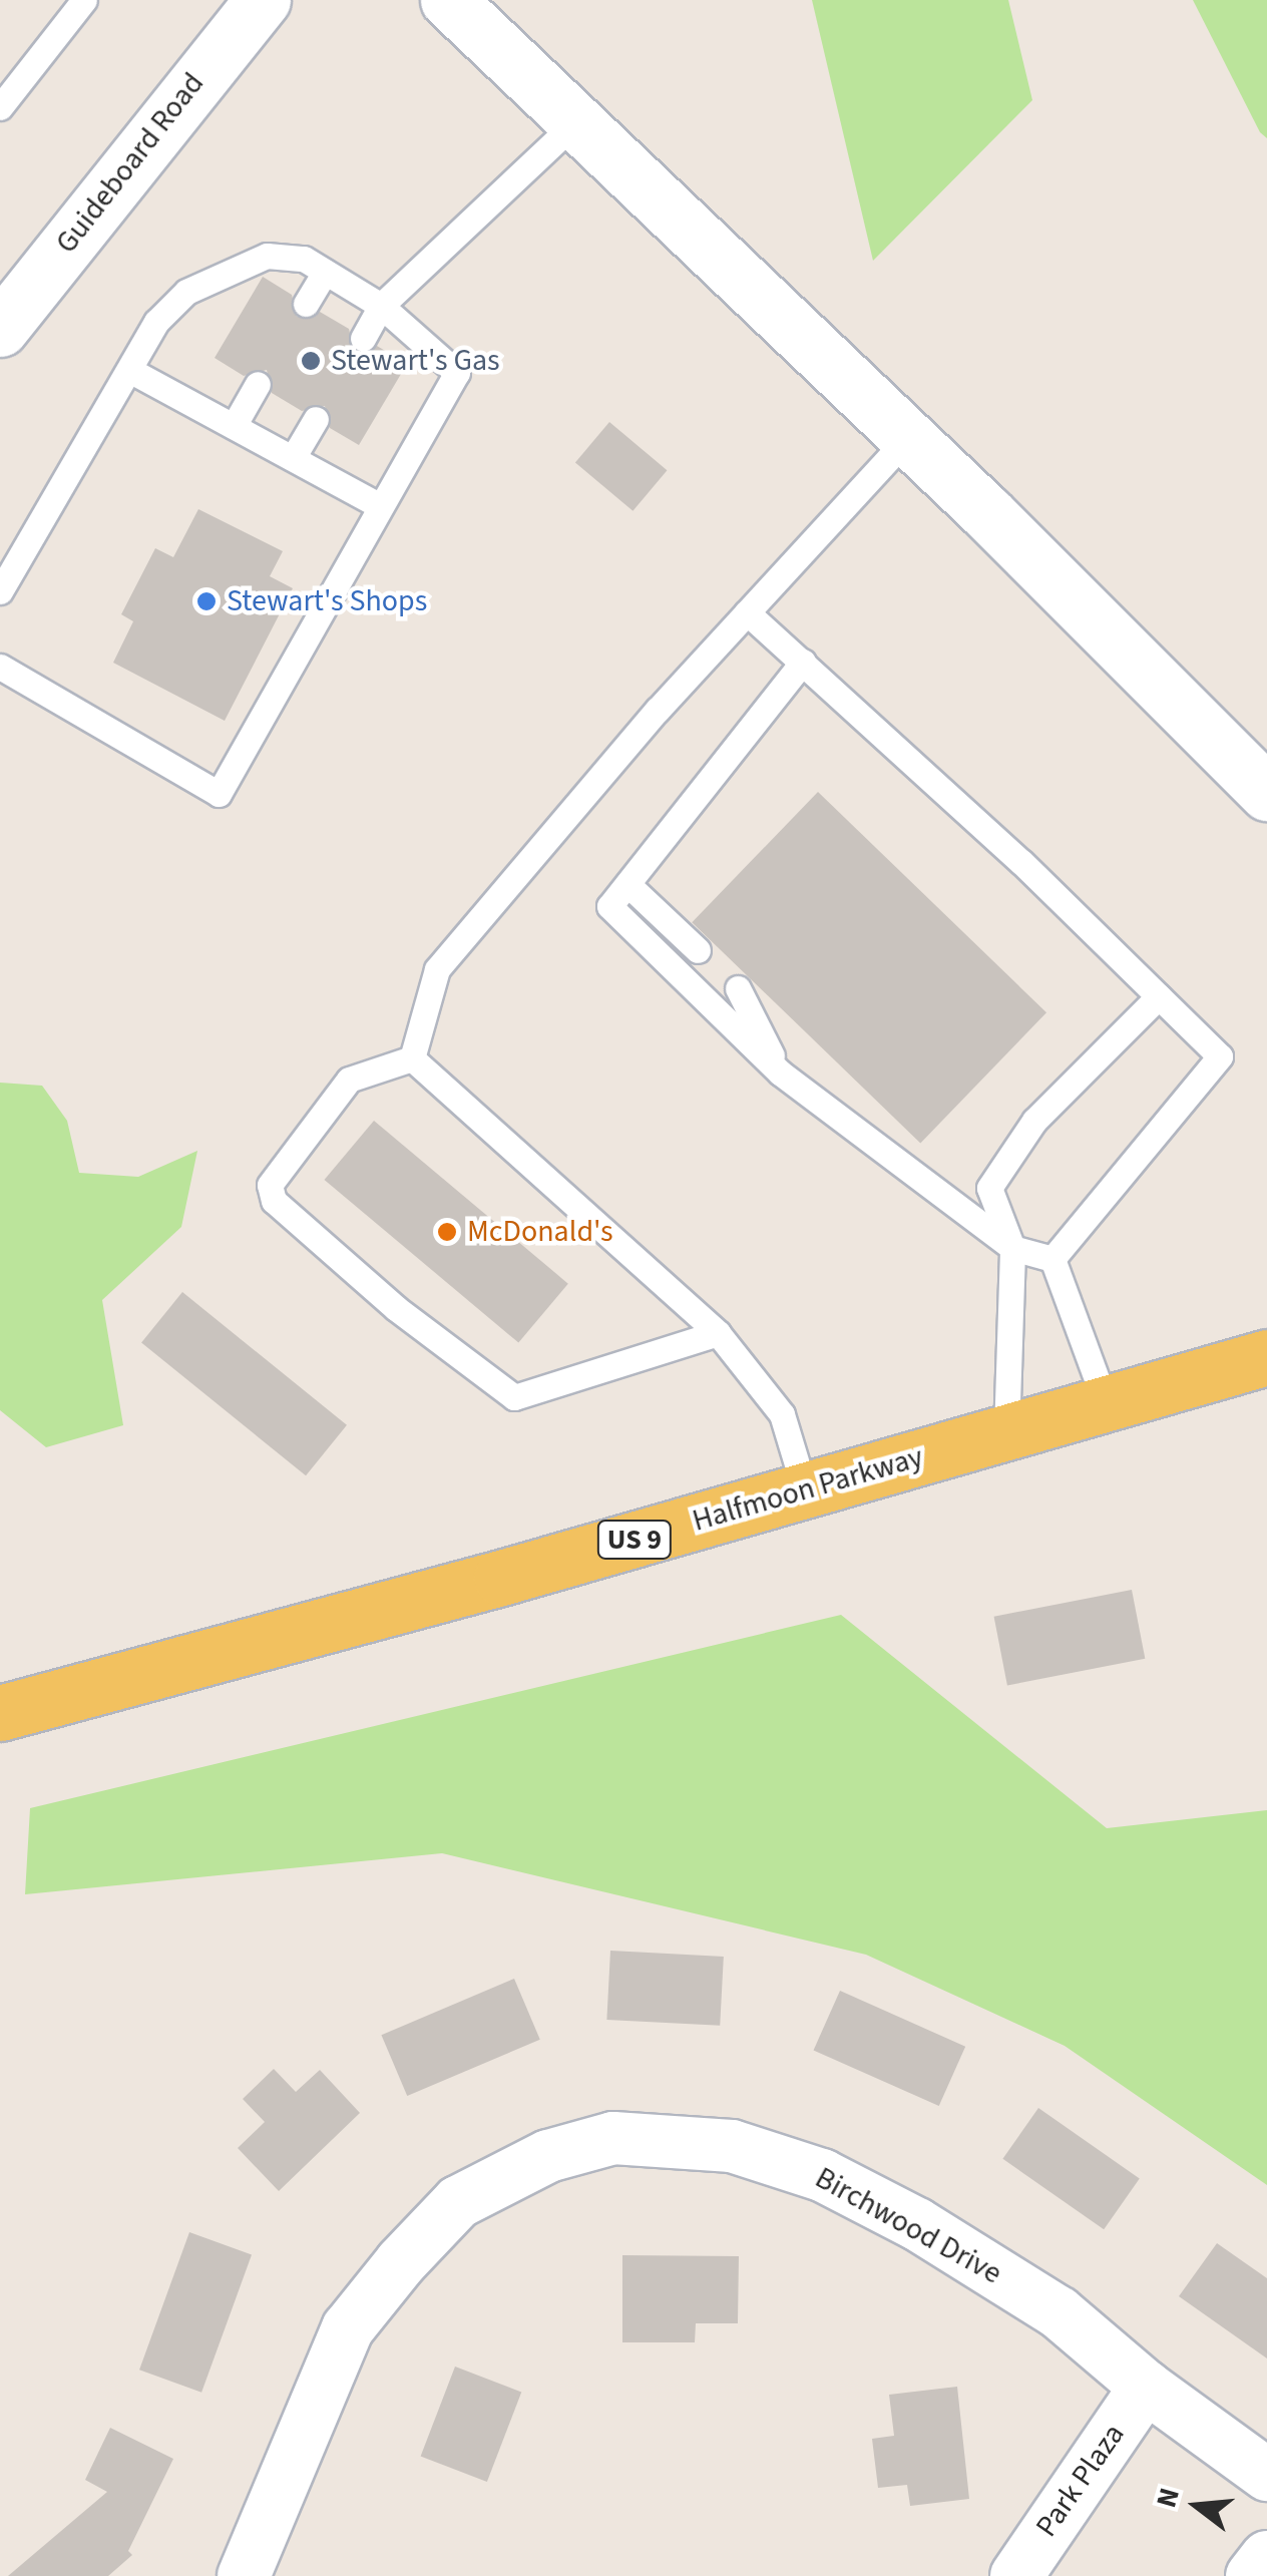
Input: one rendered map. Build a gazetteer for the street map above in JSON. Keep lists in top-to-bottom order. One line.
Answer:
{"streets":{"main road":["Guideboard Road","Halfmoon Parkway","US 9"],"street":["Birchwood Drive","Park Plaza"]},"crossings":[["Birchwood Drive","Park Plaza"]],"places":["Stewart's Gas","Stewart's Shops","McDonald's"],"north":"left"}
